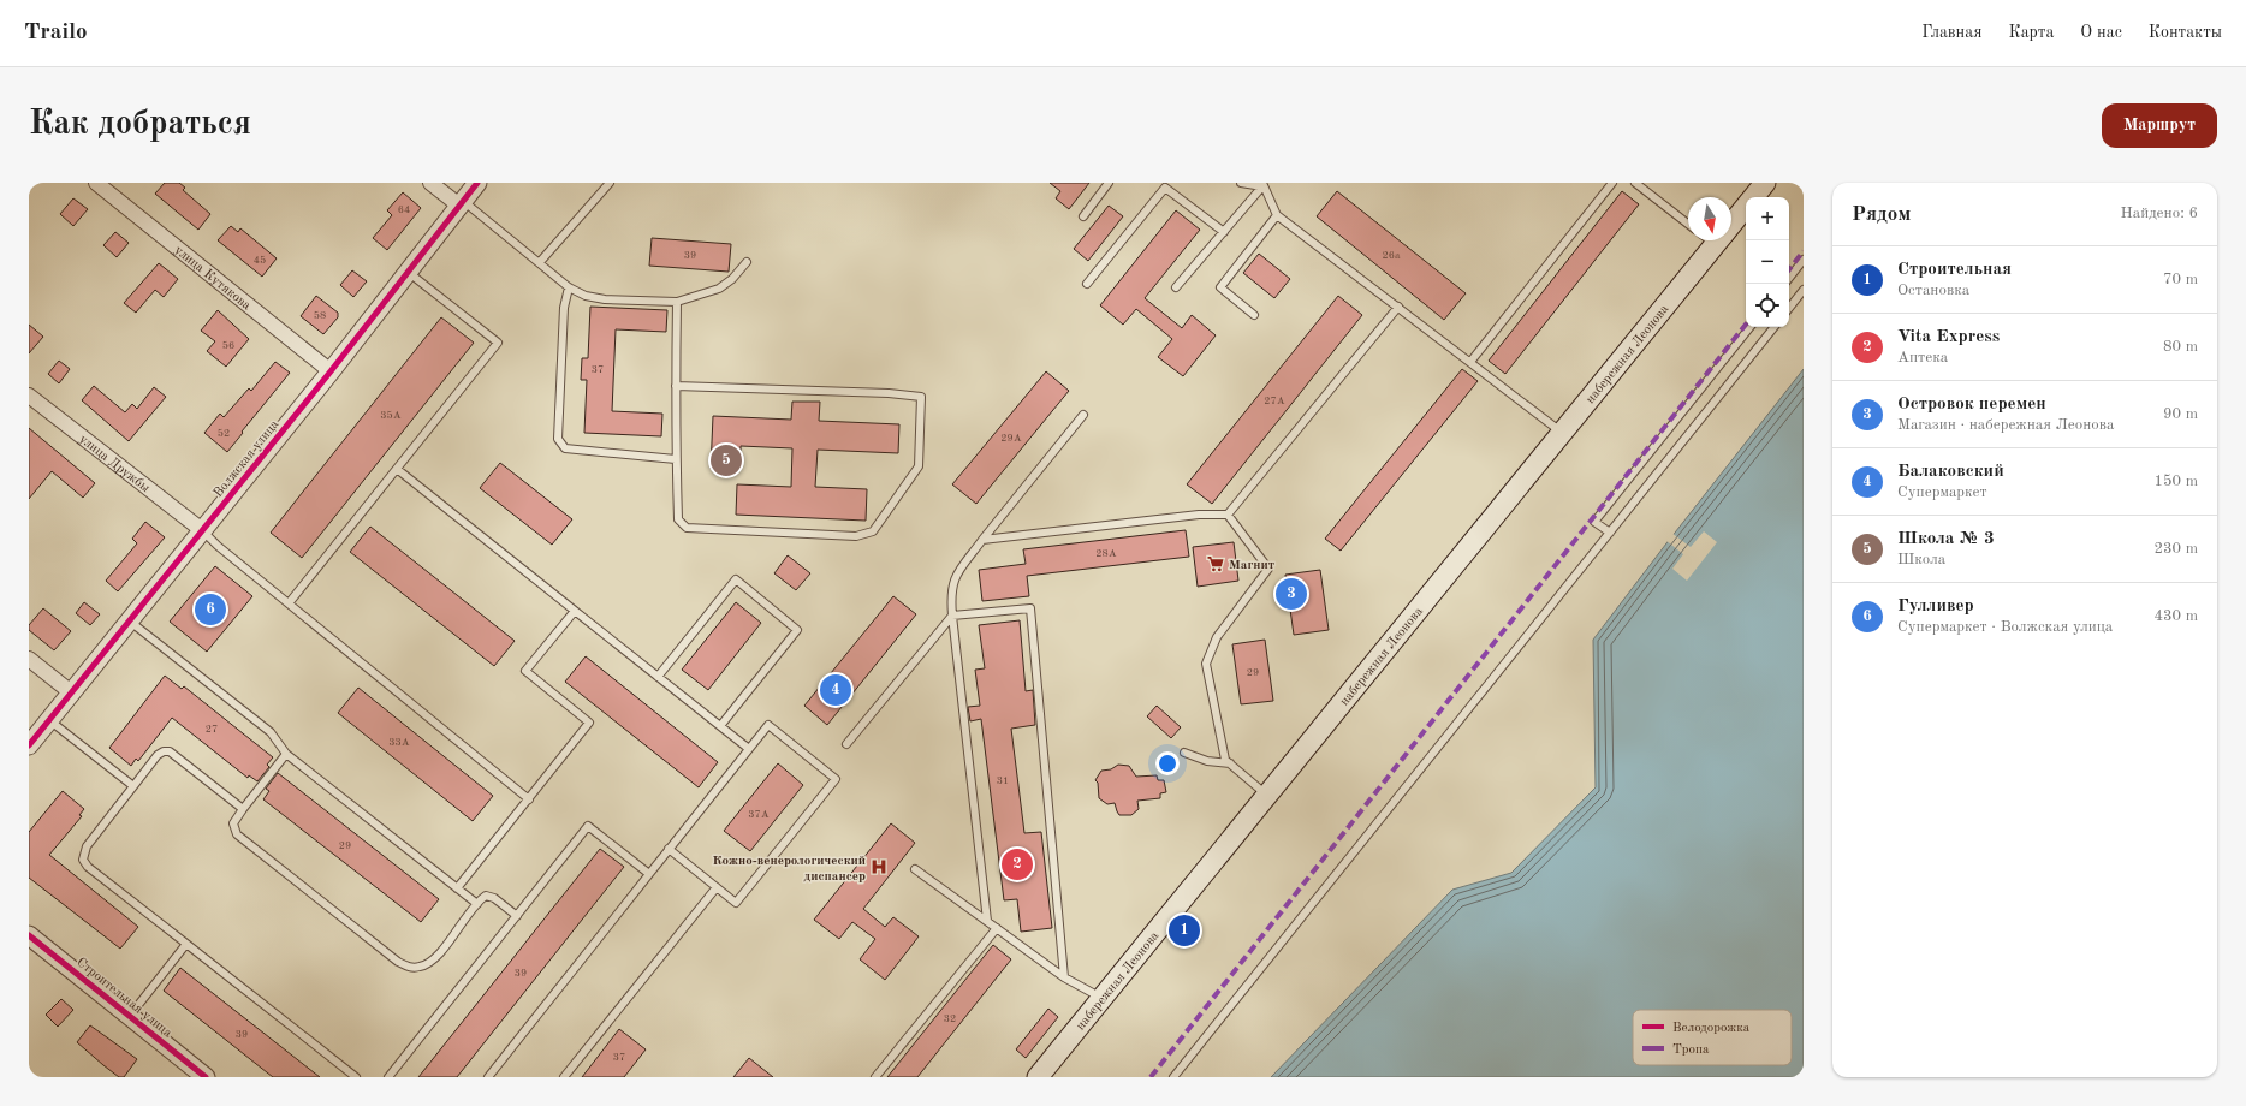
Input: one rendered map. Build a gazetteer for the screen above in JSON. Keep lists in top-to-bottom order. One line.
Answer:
{"streets":{"main road":["набережная Леонова"],"street":["улица Кутякова","Волжская улица","улица Дружбы","Строительная улица"]},"crossings":[["улица Кутякова","Волжская улица"],["Волжская улица","улица Дружбы"]],"places":{"supermarket":["Магнит"],"hospital":["Кожно-венерологический диспансер"]},"house_numbers":["64","39","26а","45","58","56","37","27А","35А","52","29А","28А","29","27","33А","31","37А","29","39","32","39","37"],"legend":["Велодорожка","Тропа"],"north":"bottom","page":{"header":"Trailo","nav":["Главная","Карта","О нас","Контакты"],"buttons":"Маршрут","title":"Как добраться","heading":["Рядом","Найдено: 6"],"map_buttons":["+","−"],"list":[{"mark":"1","name":"Строительная","note":"Остановка","value":"70 m"},{"mark":"2","name":"Vita Express","note":"Аптека","value":"80 m"},{"mark":"3","name":"Островок перемен","note":"Магазин · набережная Леонова","value":"90 m"},{"mark":"4","name":"Балаковский","note":"Супермаркет","value":"150 m"},{"mark":"5","name":"Школа № 3","note":"Школа","value":"230 m"},{"mark":"6","name":"Гулливер","note":"Супермаркет · Волжская улица","value":"430 m"}],"pins":["5","3","6","4","2","1"]}}
